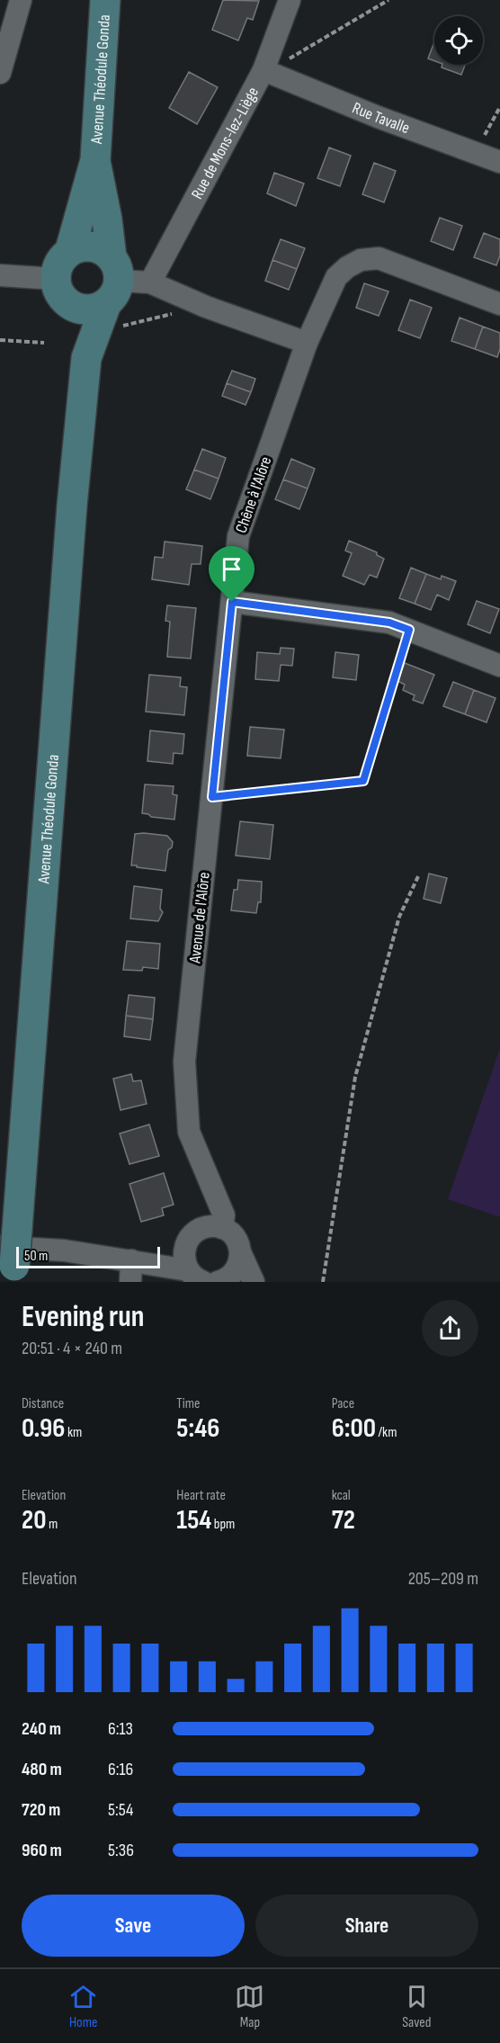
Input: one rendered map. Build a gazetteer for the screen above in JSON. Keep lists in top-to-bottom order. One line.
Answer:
{"streets":{"main road":["Avenue Théodule Gonda"],"street":["Rue Tavalle","Rue de Mons-lez-Liège","Chêne à l'Alôre","Avenue de l'Alôre"]},"crossings":[["Rue Tavalle","Rue de Mons-lez-Liège"],["Chêne à l'Alôre","Avenue de l'Alôre"]],"scale_bar":"50 m","page":{"scale":"50 m","heading":["Evening run","20:51 · 4 × 240 m"],"stats":[["Distance","0.96 km"],["Time","5:46"],["Pace","6:00 /km"],["Elevation","20 m"],["Heart rate","154 bpm"],["kcal","72"]],"chart":["Elevation","205–209 m"],"list":[{"name":"240 m","note":"6:13"},{"name":"480 m","note":"6:16"},{"name":"720 m","note":"5:54"},{"name":"960 m","note":"5:36"}],"buttons":["Save","Share"],"tabs":["Home","Map","Saved"]}}
